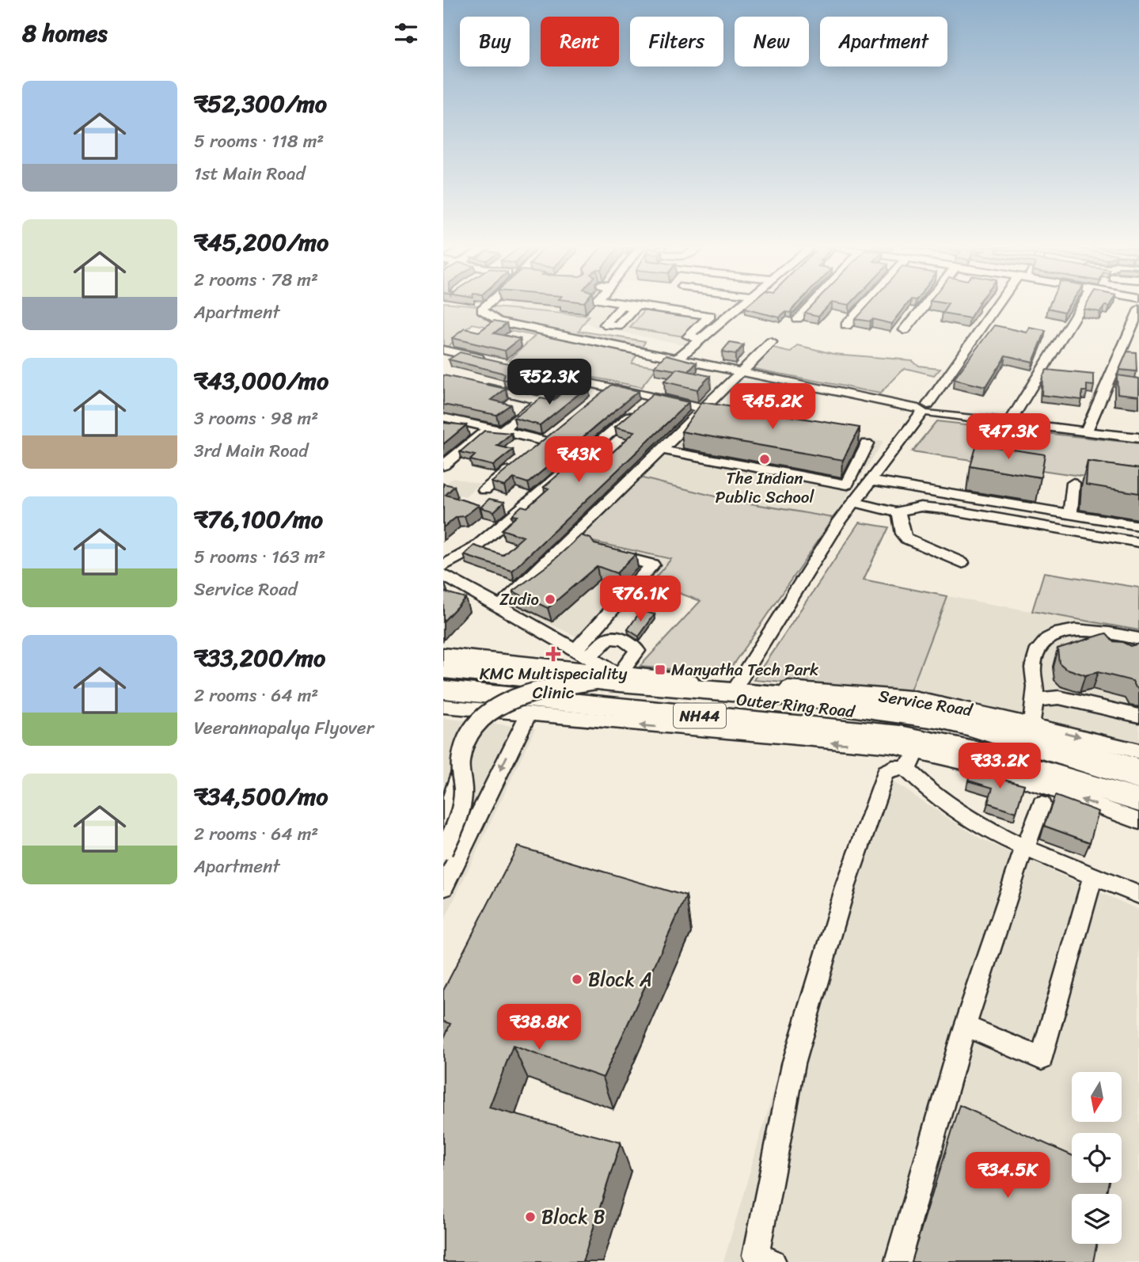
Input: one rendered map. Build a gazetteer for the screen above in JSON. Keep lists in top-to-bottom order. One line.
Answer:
{"streets":{"highway":["Outer Ring Road","NH44"],"street":["Service Road"]},"crossings":[["Service Road","NH44"]],"places":{"other":["The Indian Public School","Zudio","Block A","Block B"],"health":["KMC Multispeciality Clinic"],"transit":["Manyatha Tech Park"]},"north":"bottom","page":{"heading":"8 homes","chip":["Buy","Rent","Filters","New","Apartment"],"list":[{"name":"₹52,300/mo","note":"5 rooms · 118 m² · 1st Main Road"},{"name":"₹45,200/mo","note":"2 rooms · 78 m² · Apartment"},{"name":"₹43,000/mo","note":"3 rooms · 98 m² · 3rd Main Road"},{"name":"₹76,100/mo","note":"5 rooms · 163 m² · Service Road"},{"name":"₹33,200/mo","note":"2 rooms · 64 m² · Veerannapalya Flyover"},{"name":"₹34,500/mo","note":"2 rooms · 64 m² · Apartment"}],"price":["₹52.3K","₹45.2K","₹47.3K","₹43K","₹76.1K","₹33.2K","₹38.8K","₹34.5K"]}}
